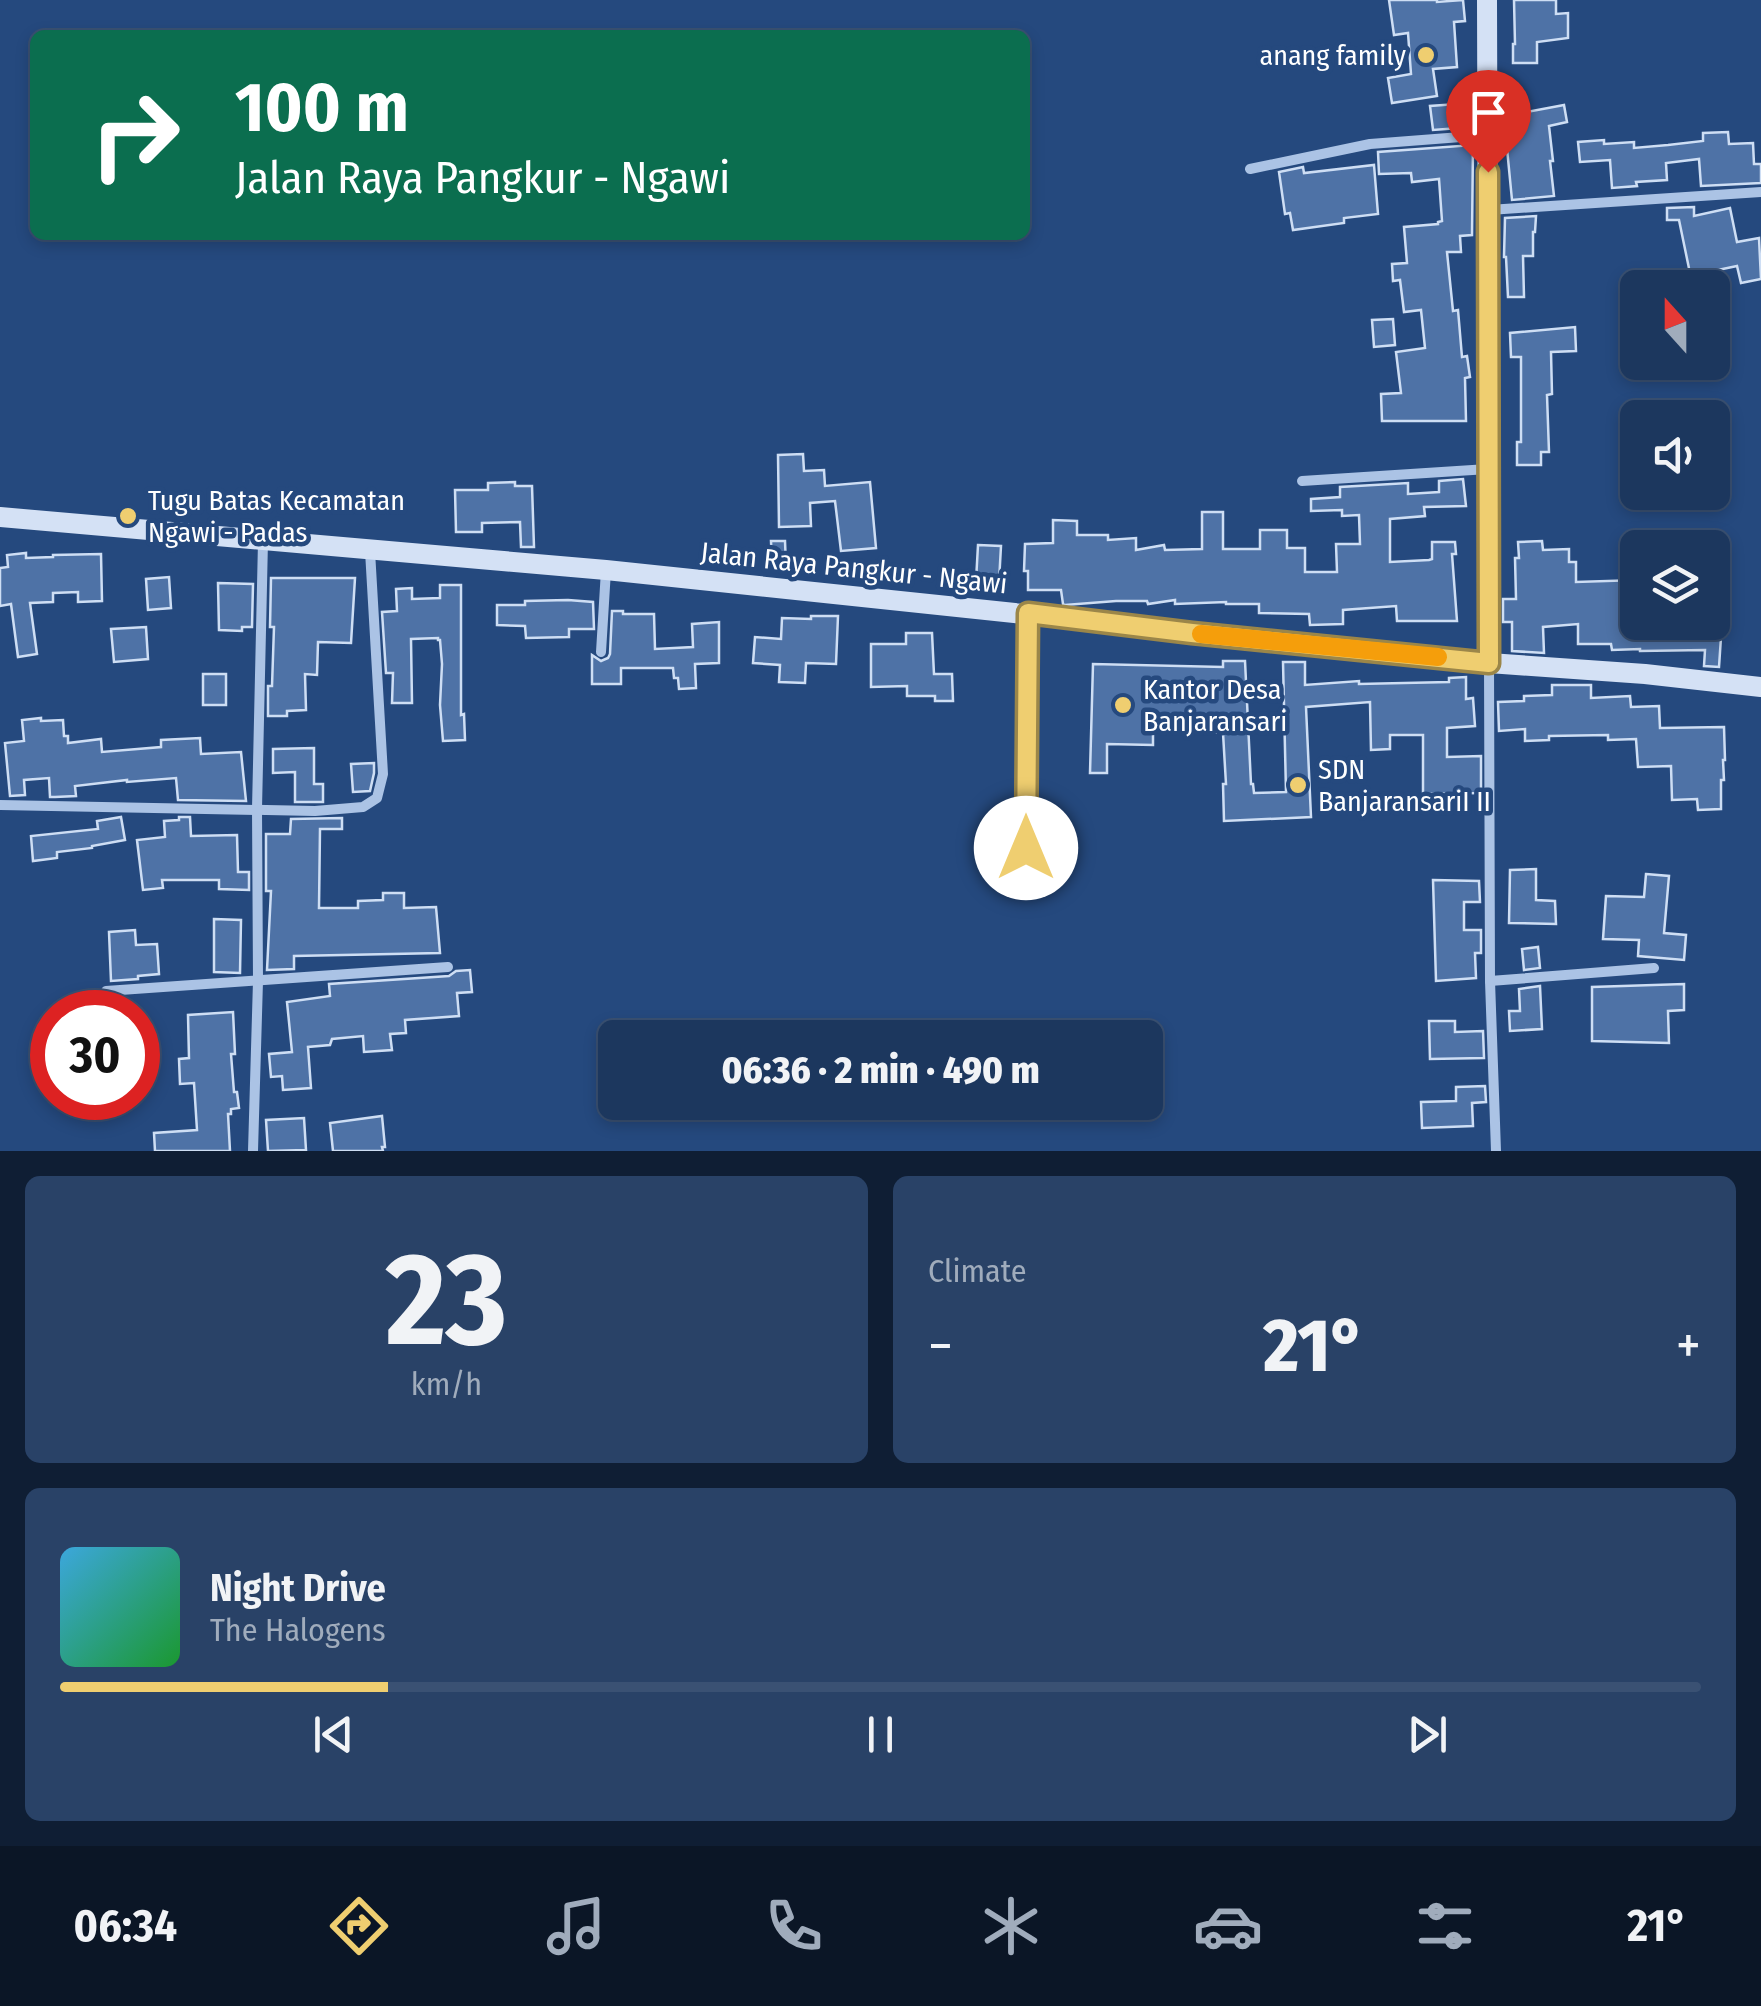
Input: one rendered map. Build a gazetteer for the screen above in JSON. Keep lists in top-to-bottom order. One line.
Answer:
{"streets":{"main road":["Jalan Raya Pangkur - Ngawi"]},"places":["anang family","Tugu Batas Kecamatan Ngawi - Padas","Kantor Desa Banjaransari","SDN BanjaransariI II"],"north":"top","page":{"turn":["100 m","Jalan Raya Pangkur - Ngawi"],"limit":"30","trip":"06:36 · 2 min · 490 m","tile":[["23","km/h"],"Climate"],"heat":["−","21°","+"],"song":["Night Drive","The Halogens"],"tabs":["06:34","21°"]}}
